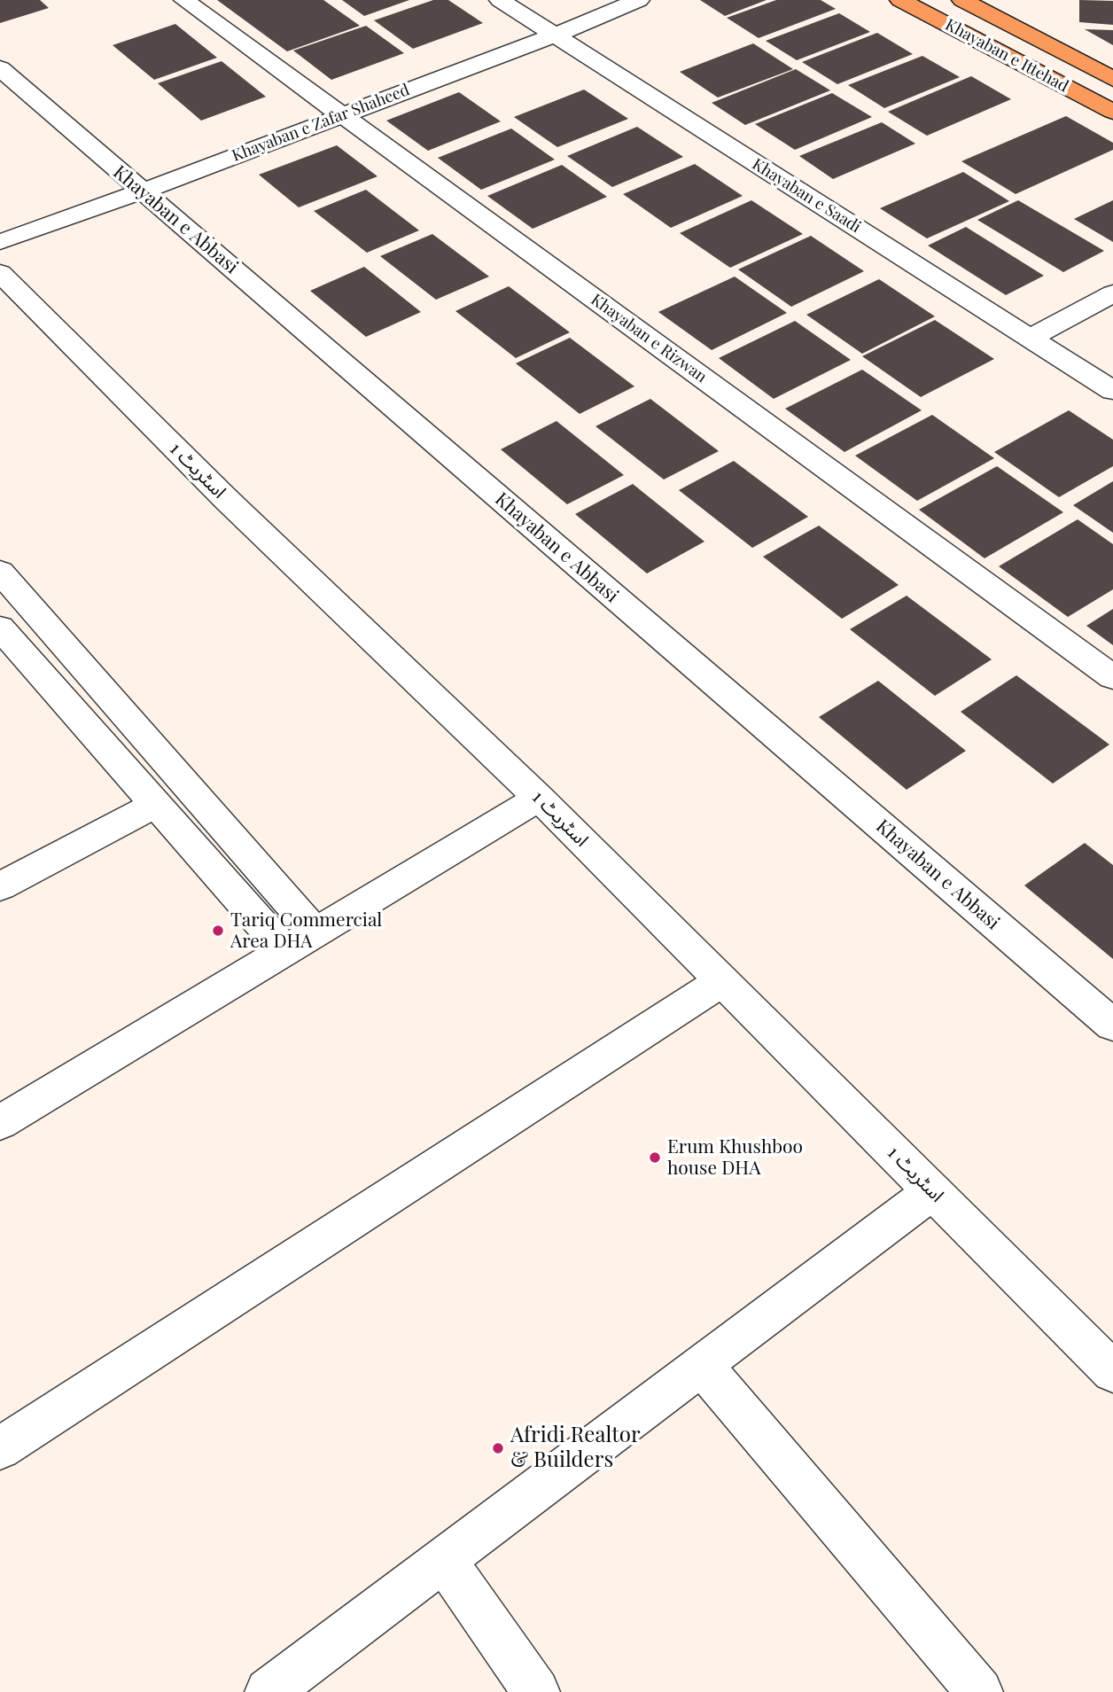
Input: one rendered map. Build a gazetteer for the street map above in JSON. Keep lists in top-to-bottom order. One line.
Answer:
{"streets":{"main road":["Khayaban e Ittehad"],"street":["Khayaban e Zafar Shaheed","Khayaban e Saadi","Khayaban e Abbasi","Khayaban e Rizwan","اسٹریٹ 1"]},"crossings":[["Khayaban e Zafar Shaheed","Khayaban e Saadi"],["Khayaban e Zafar Shaheed","Khayaban e Abbasi"],["Khayaban e Zafar Shaheed","Khayaban e Rizwan"]],"places":["Tariq Commercial Area DHA","Erum Khushboo house DHA","Afridi Realtor & Builders"]}
